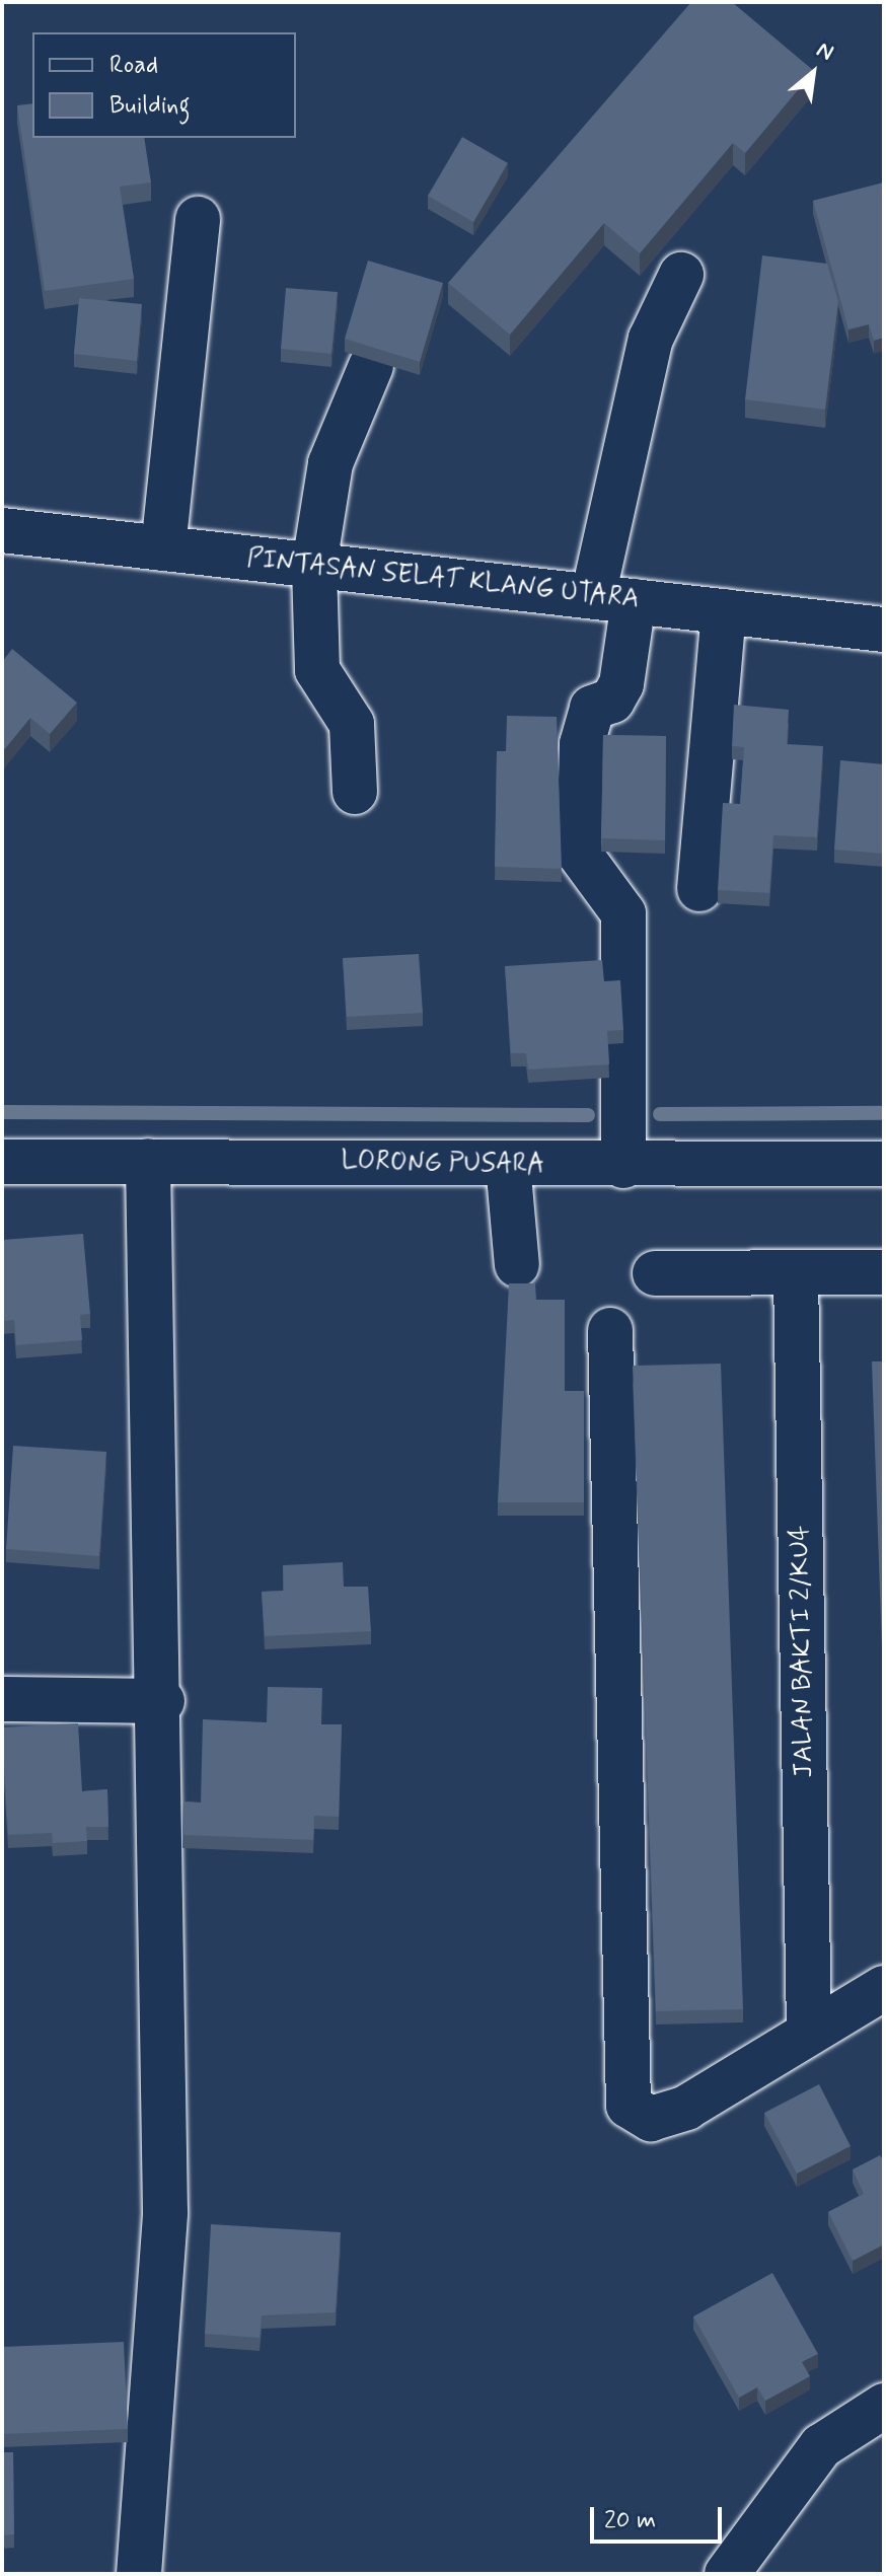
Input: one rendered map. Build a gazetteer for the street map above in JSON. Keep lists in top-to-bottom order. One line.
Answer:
{"streets":{"main road":["PINTASAN SELAT KLANG UTARA","LORONG PUSARA","JALAN BAKTI 2/KU4"]},"legend":["Road","Building"],"scale_bar":"20 m","north":"top right"}
